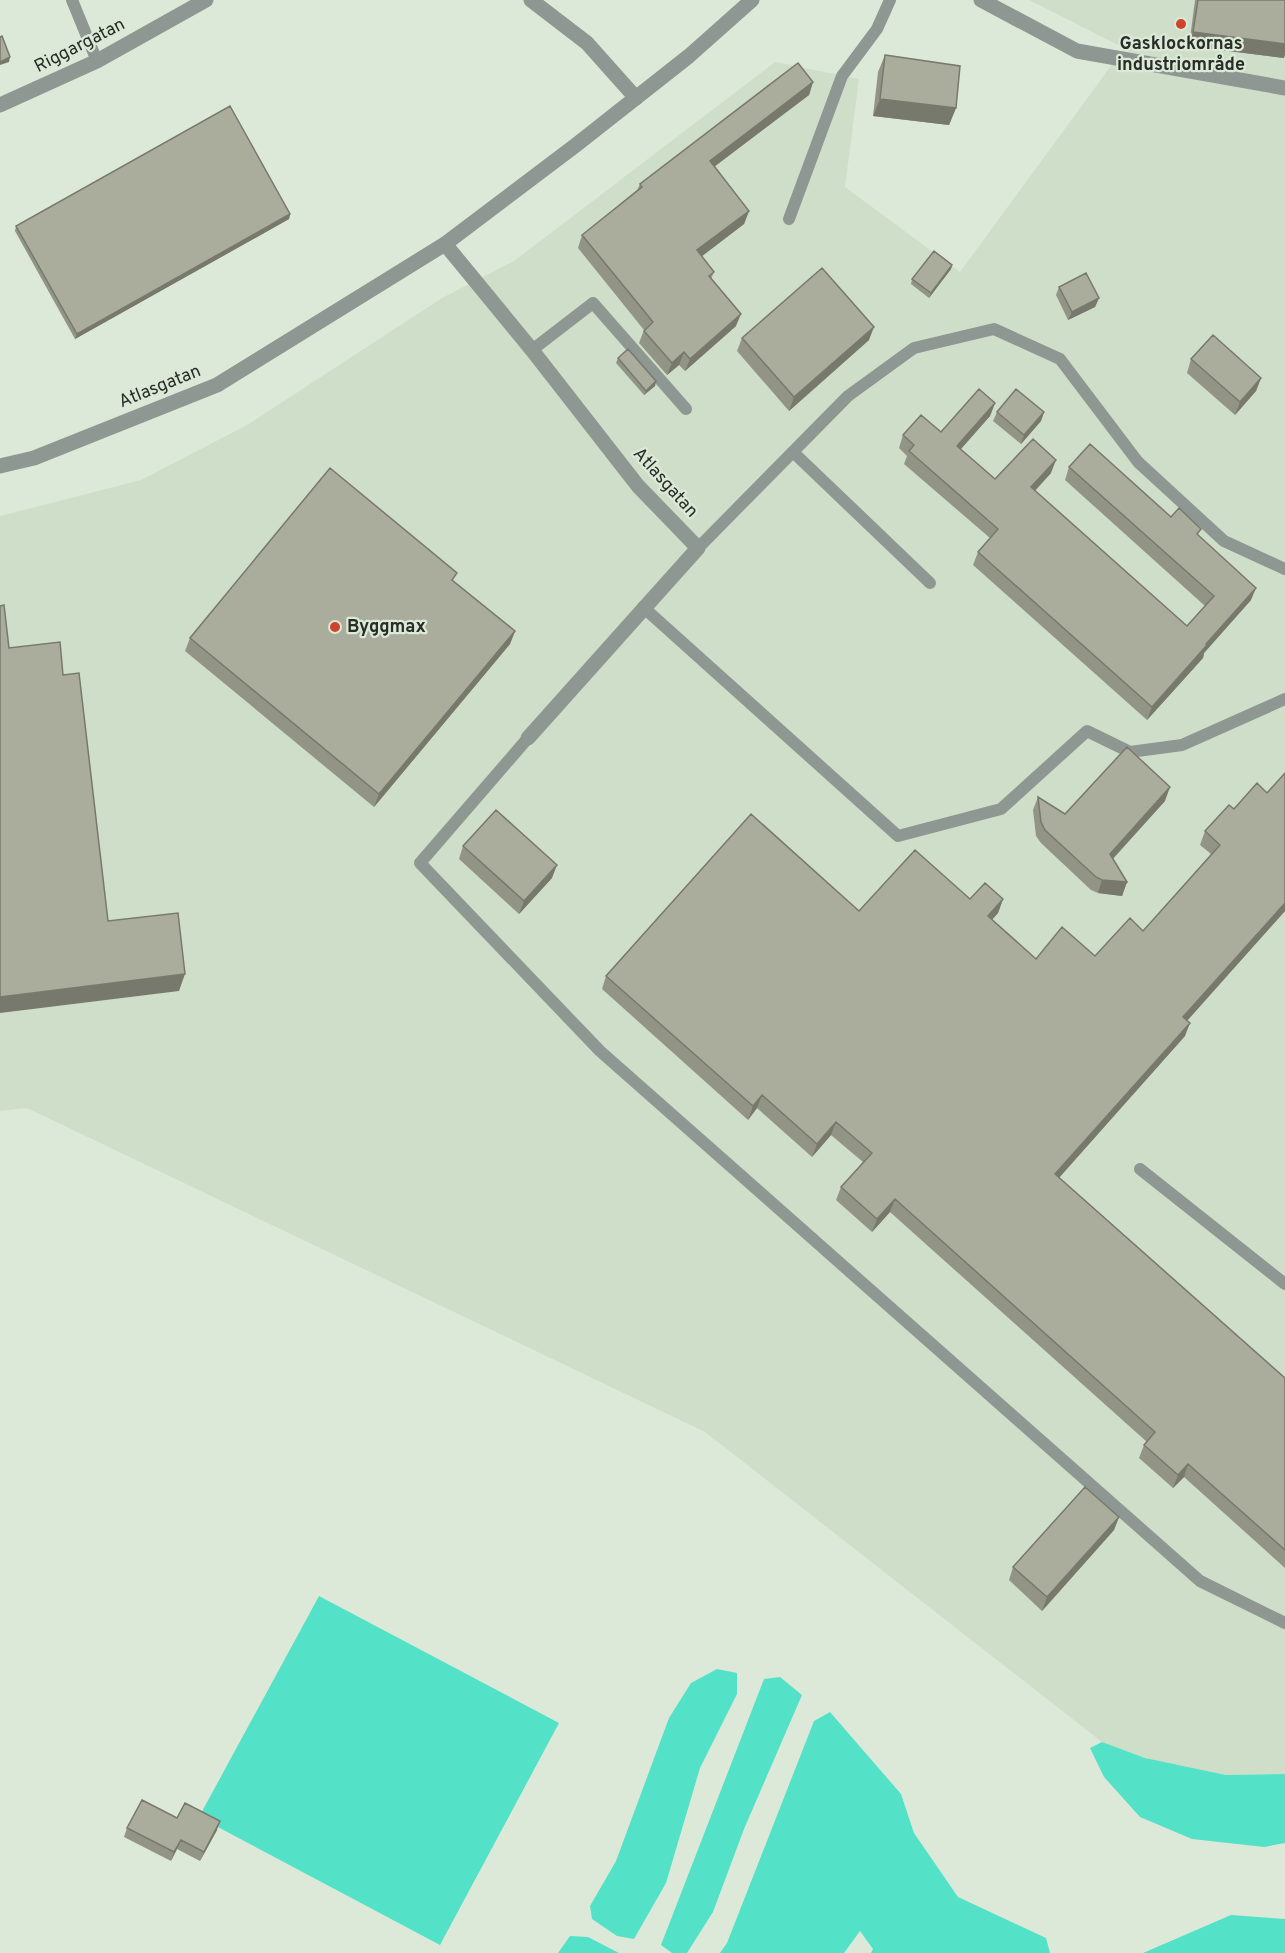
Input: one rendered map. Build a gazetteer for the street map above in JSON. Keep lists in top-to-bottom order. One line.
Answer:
{"streets":{"street":["Riggargatan","Atlasgatan"]},"places":["Gasklockornas industriområde","Byggmax"]}
